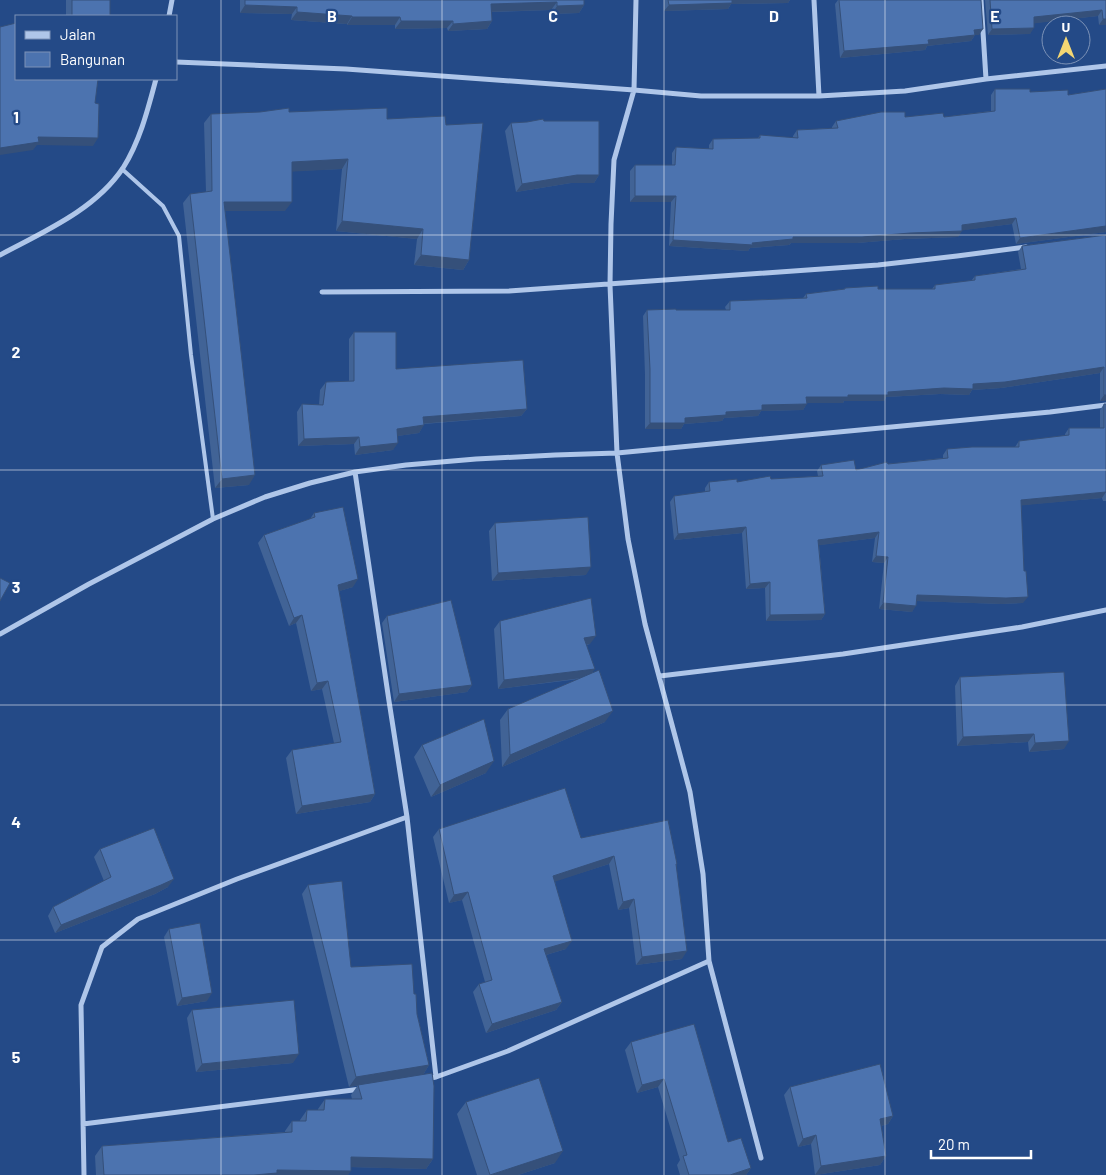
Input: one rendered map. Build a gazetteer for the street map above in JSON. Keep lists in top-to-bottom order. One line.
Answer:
{"legend":["Jalan","Bangunan"],"scale_bar":"20 m","north":"top","grid":{"columns":["B","C","D","E"],"rows":["1","2","3","4","5"]}}
